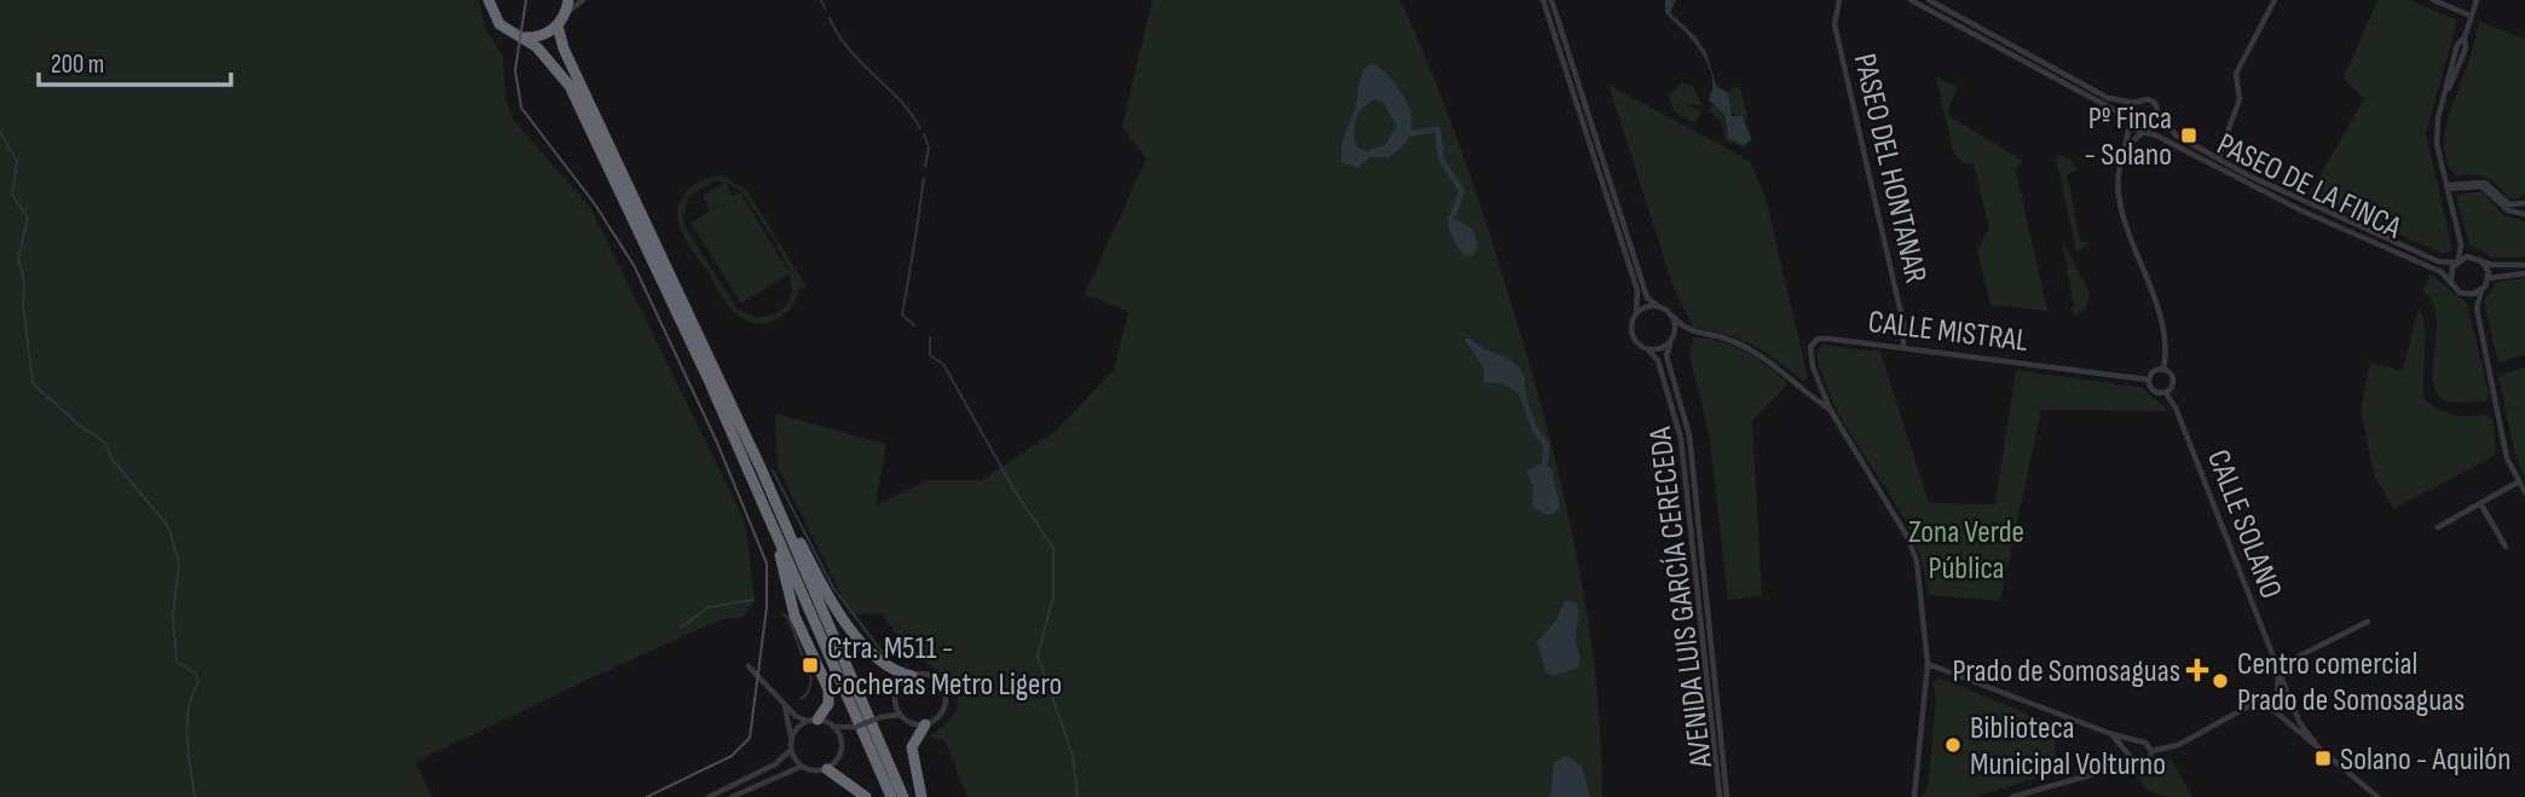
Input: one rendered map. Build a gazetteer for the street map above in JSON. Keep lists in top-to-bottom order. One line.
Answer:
{"streets":{"street":["PASEO DEL HONTANAR","PASEO DE LA FINCA","CALLE MISTRAL","CALLE SOLANO","AVENIDA LUIS GARCÍA CERECEDA"]},"crossings":[["PASEO DEL HONTANAR","CALLE MISTRAL"],["CALLE MISTRAL","CALLE SOLANO"]],"parks":["Zona Verde Pública"],"places":{"transit":["Pº Finca - Solano","Ctra. M511 - Cocheras Metro Ligero","Solano - Aquilón"],"health":["Prado de Somosaguas"],"other":["Centro comercial Prado de Somosaguas","Biblioteca Municipal Volturno"]},"scale_bar":"200 m"}
